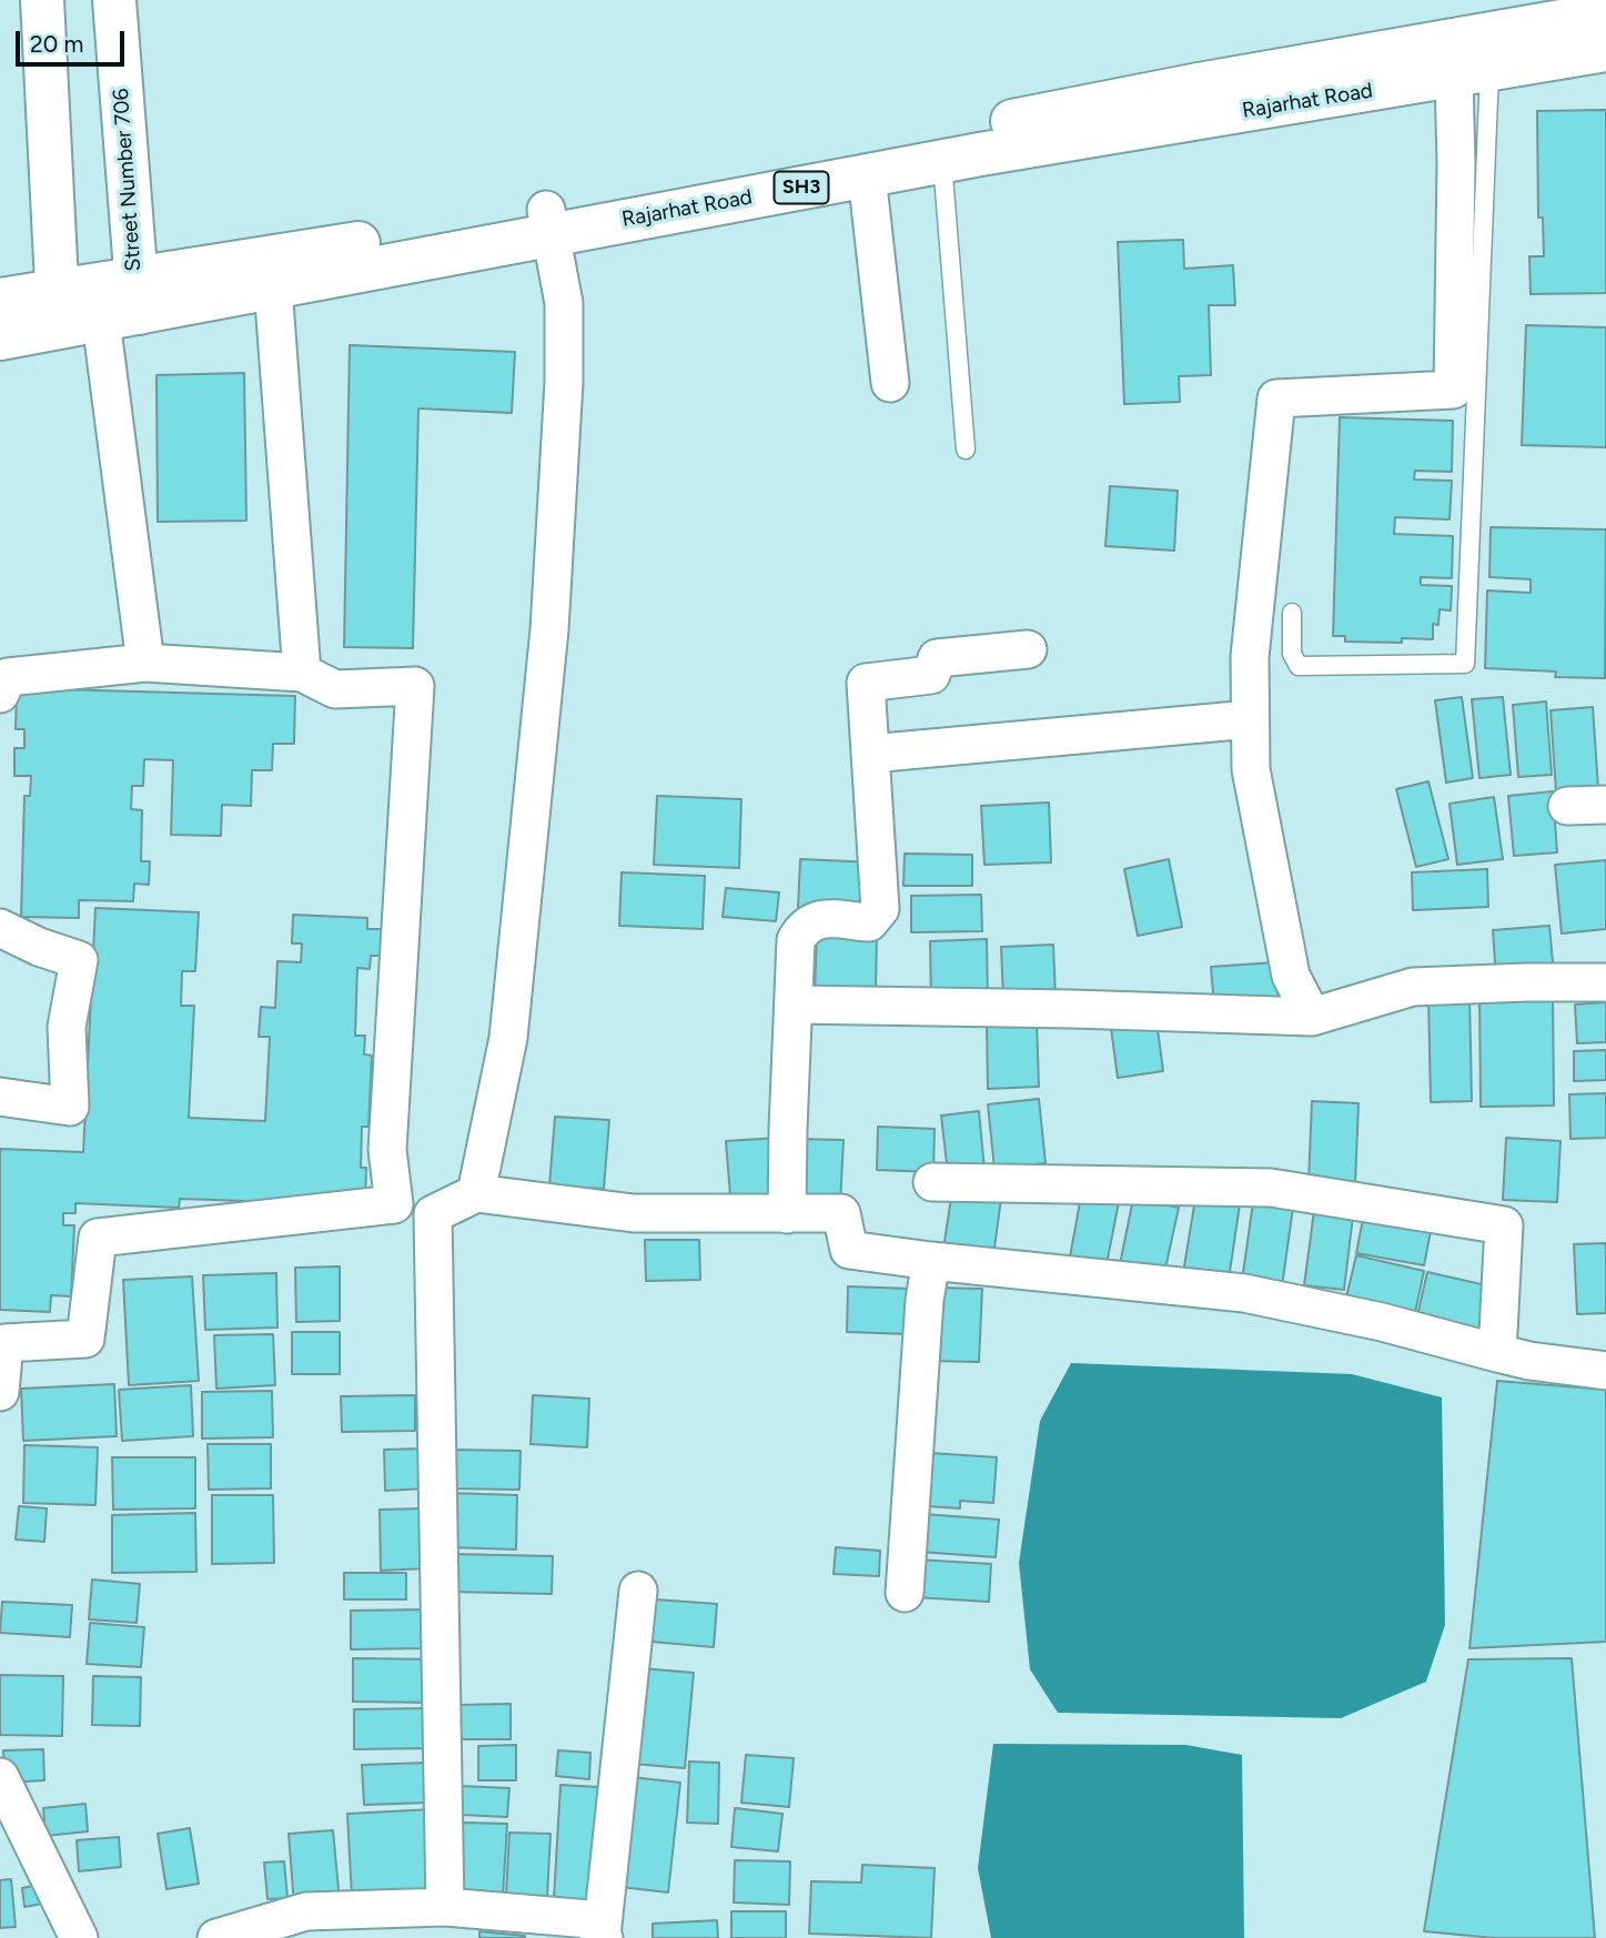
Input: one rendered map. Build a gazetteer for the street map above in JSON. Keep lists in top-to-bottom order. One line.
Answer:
{"streets":{"main road":["Rajarhat Road","Street Number 706","SH3"]},"crossings":[["Rajarhat Road","Street Number 706"]],"scale_bar":"20 m"}
